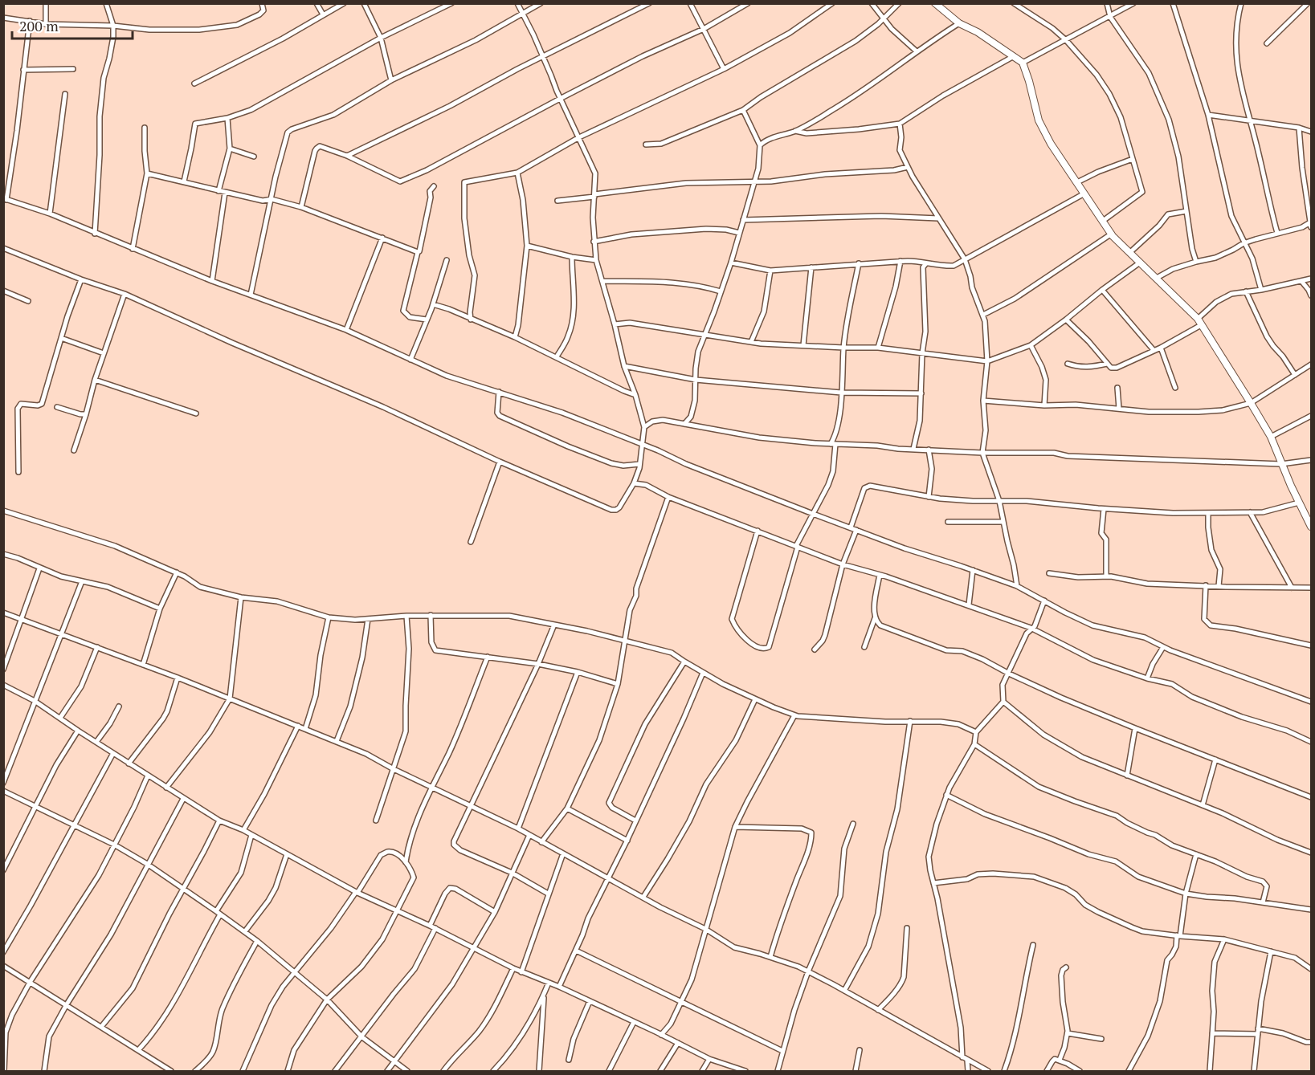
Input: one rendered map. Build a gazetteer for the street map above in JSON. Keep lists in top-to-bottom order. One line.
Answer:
{"scale_bar":"200 m"}
